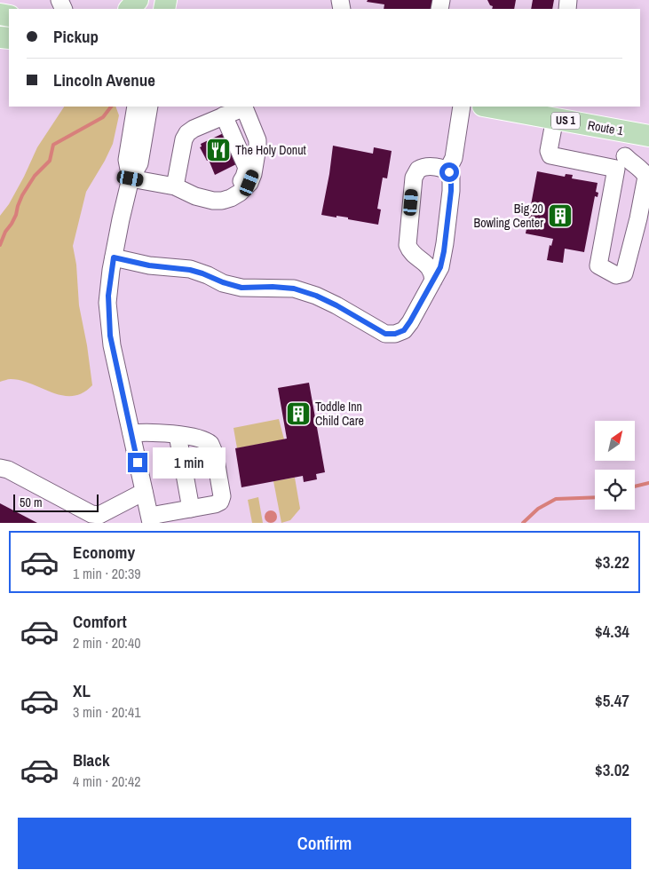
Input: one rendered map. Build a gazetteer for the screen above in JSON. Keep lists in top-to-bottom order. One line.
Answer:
{"streets":{"main road":["US 1","Route 1"]},"places":{"restaurant":["The Holy Donut"],"building":["Big 20 Bowling Center","Toddle Inn Child Care"]},"scale_bar":"50 m","north":"top right","page":{"banner":["Pickup","Lincoln Avenue"],"bubble":"1 min","scale":"50 m","list":[{"name":"Economy","note":"1 min · 20:39","value":"$3.22"},{"name":"Comfort","note":"2 min · 20:40","value":"$4.34"},{"name":"XL","note":"3 min · 20:41","value":"$5.47"},{"name":"Black","note":"4 min · 20:42","value":"$3.02"}],"buttons":"Confirm"}}
